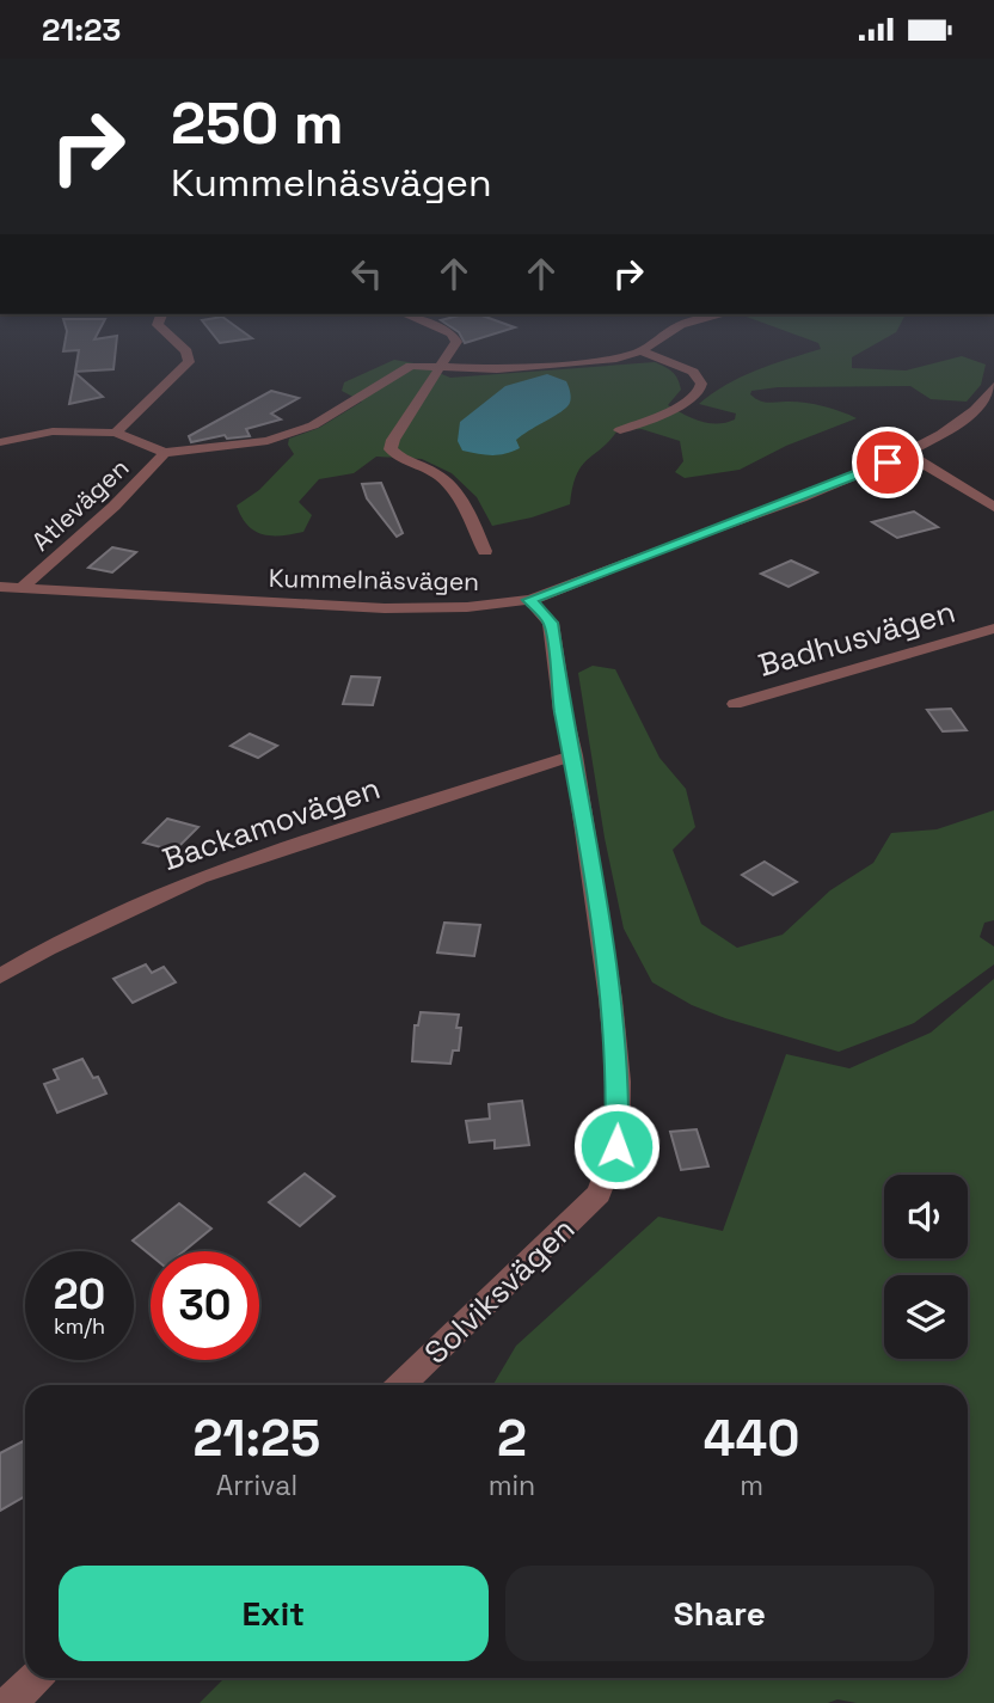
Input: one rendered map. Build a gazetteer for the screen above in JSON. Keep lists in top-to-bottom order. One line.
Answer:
{"streets":{"street":["Atlevägen","Kummelnäsvägen","Badhusvägen","Backamovägen","Solviksvägen"]},"crossings":[["Atlevägen","Kummelnäsvägen"],["Kummelnäsvägen","Solviksvägen"],["Backamovägen","Solviksvägen"]],"page":{"status":"21:23","turn":["250 m","Kummelnäsvägen"],"speed":"20 km/h","limit":"30","eta":["21:25","Arrival","2","min","440","m"],"buttons":["Exit","Share"]}}
